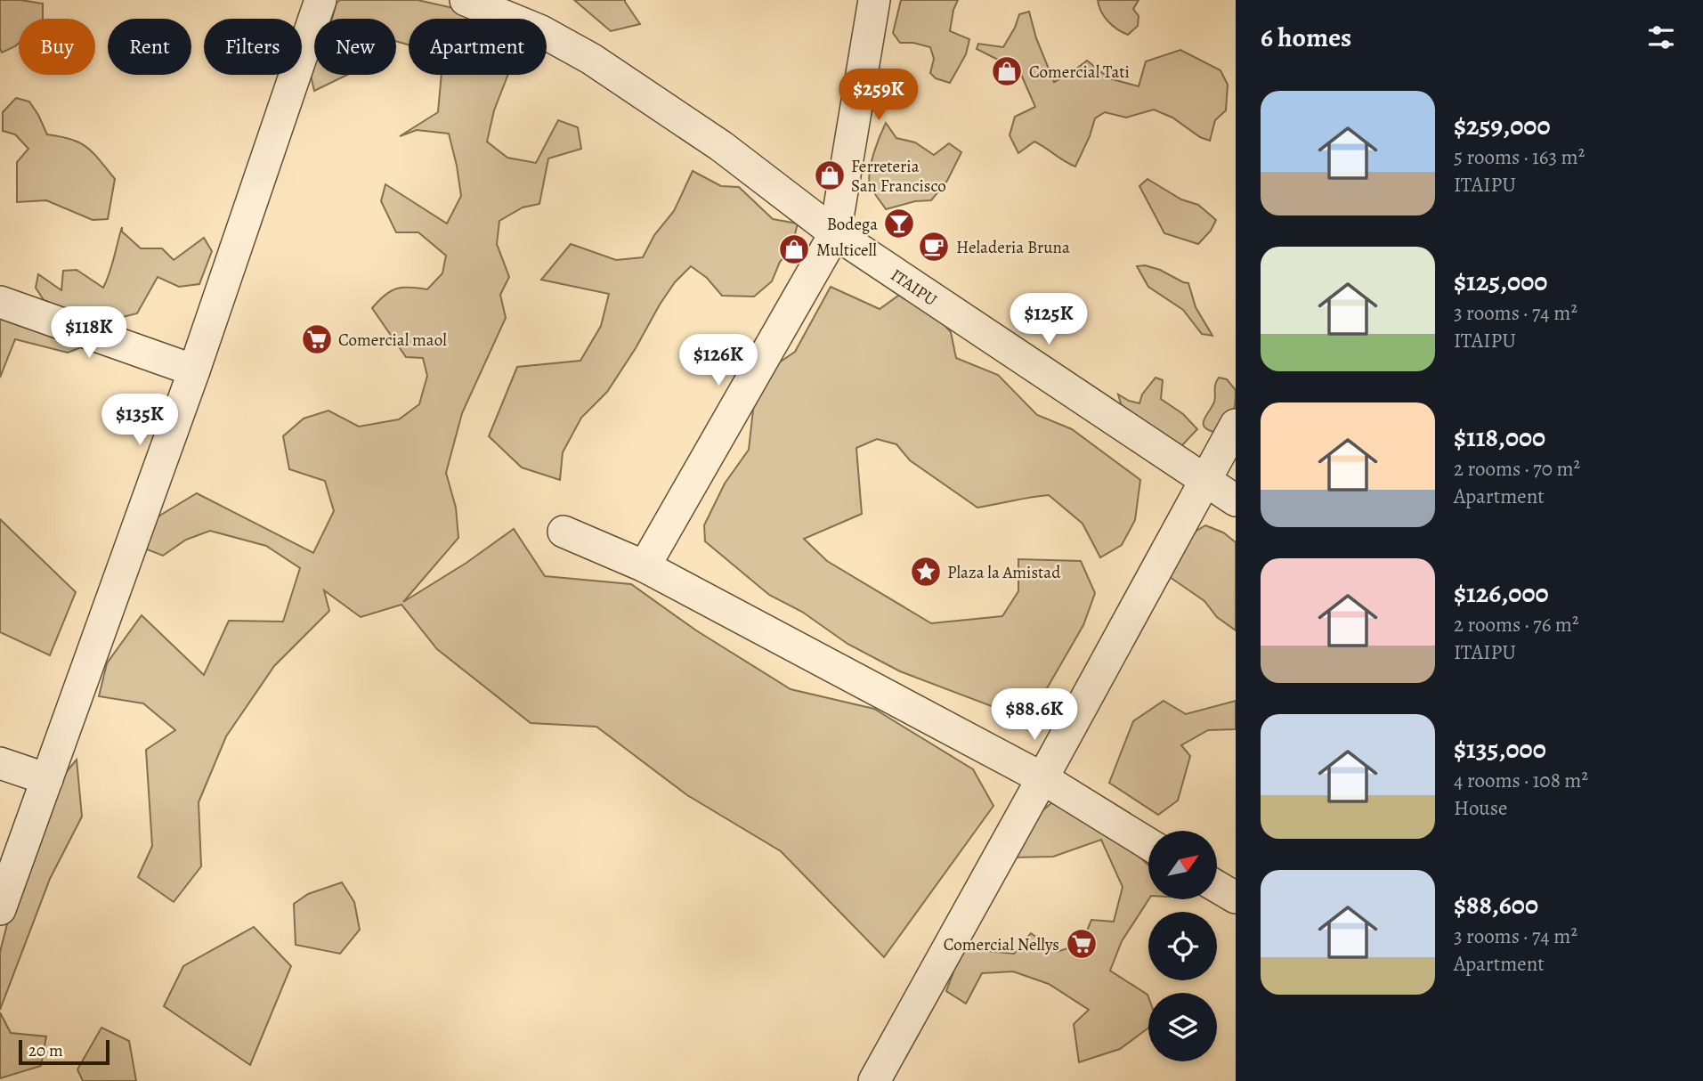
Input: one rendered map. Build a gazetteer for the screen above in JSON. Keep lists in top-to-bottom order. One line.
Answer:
{"streets":{"street":["ITAIPU"]},"places":{"shop":["Comercial Tati","Ferreteria San Francisco","Multicell"],"bar":["Bodega"],"cafe":["Heladeria Bruna"],"supermarket":["Comercial maol","Comercial Nellys"],"place":["Plaza la Amistad"]},"scale_bar":"20 m","north":"top right","page":{"heading":"6 homes","chip":["Buy","Rent","Filters","New","Apartment"],"price":["$259K","$125K","$118K","$126K","$135K","$88.6K"],"list":[{"name":"$259,000","note":"5 rooms · 163 m² · ITAIPU"},{"name":"$125,000","note":"3 rooms · 74 m² · ITAIPU"},{"name":"$118,000","note":"2 rooms · 70 m² · Apartment"},{"name":"$126,000","note":"2 rooms · 76 m² · ITAIPU"},{"name":"$135,000","note":"4 rooms · 108 m² · House"},{"name":"$88,600","note":"3 rooms · 74 m² · Apartment"}],"scale":"20 m"}}
